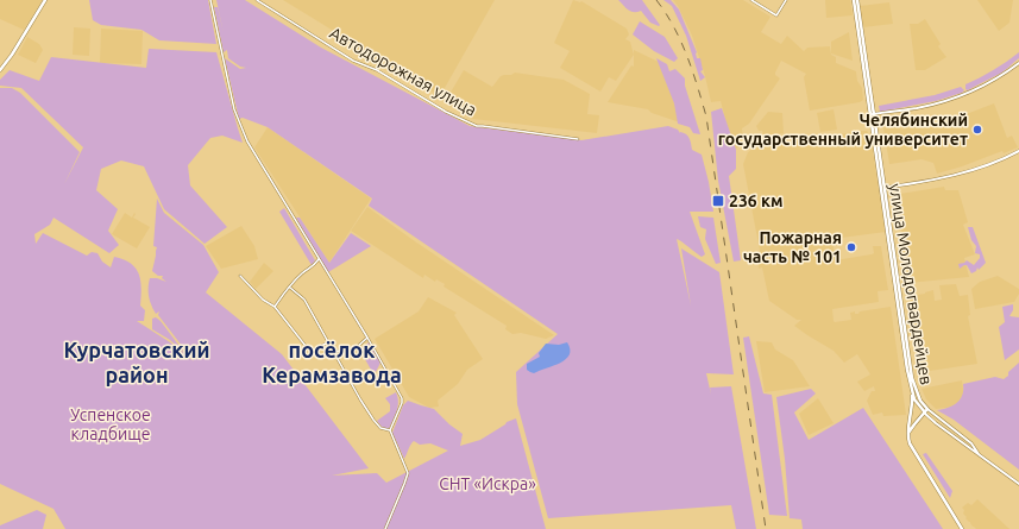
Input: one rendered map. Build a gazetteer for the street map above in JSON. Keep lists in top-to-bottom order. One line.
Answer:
{"streets":{"main road":["улица Молодогвардейцев"],"street":["Автодорожная улица"]},"districts":["Курчатовский район","посёлок Керамзавода"],"parks":["Успенское кладбище","СНТ «Искра»"],"places":{"other":["Челябинский государственный университет","Пожарная часть № 101"],"transit":["236 км"]}}
